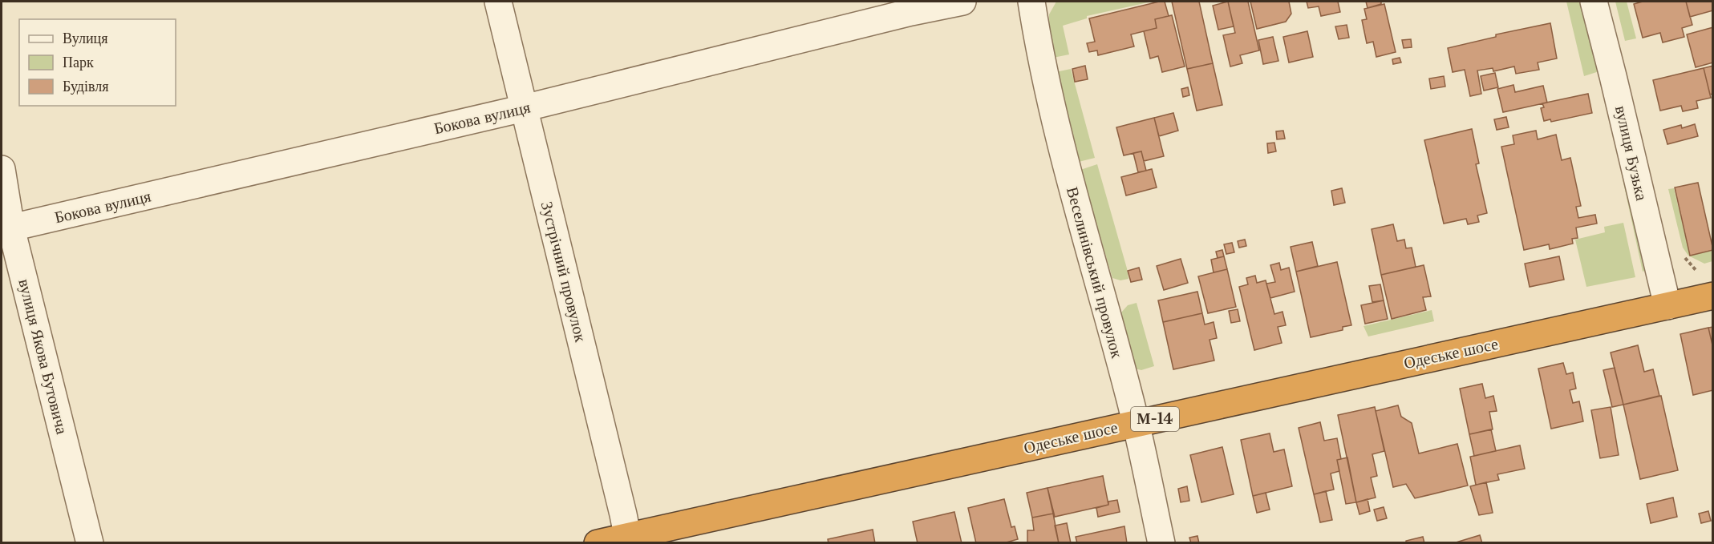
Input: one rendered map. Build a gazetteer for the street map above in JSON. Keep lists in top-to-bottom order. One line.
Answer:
{"streets":{"highway":["Одеське шосе","М-14"],"street":["Бокова вулиця","вулиця Бузька","Зустрічний провулок","Веселинівський провулок","вулиця Якова Бутовича"]},"crossings":[["Бокова вулиця","Зустрічний провулок"],["Бокова вулиця","вулиця Якова Бутовича"],["вулиця Бузька","Одеське шосе"],["Зустрічний провулок","Одеське шосе"],["Веселинівський провулок","Одеське шосе"]],"legend":["Вулиця","Парк","Будівля"]}
